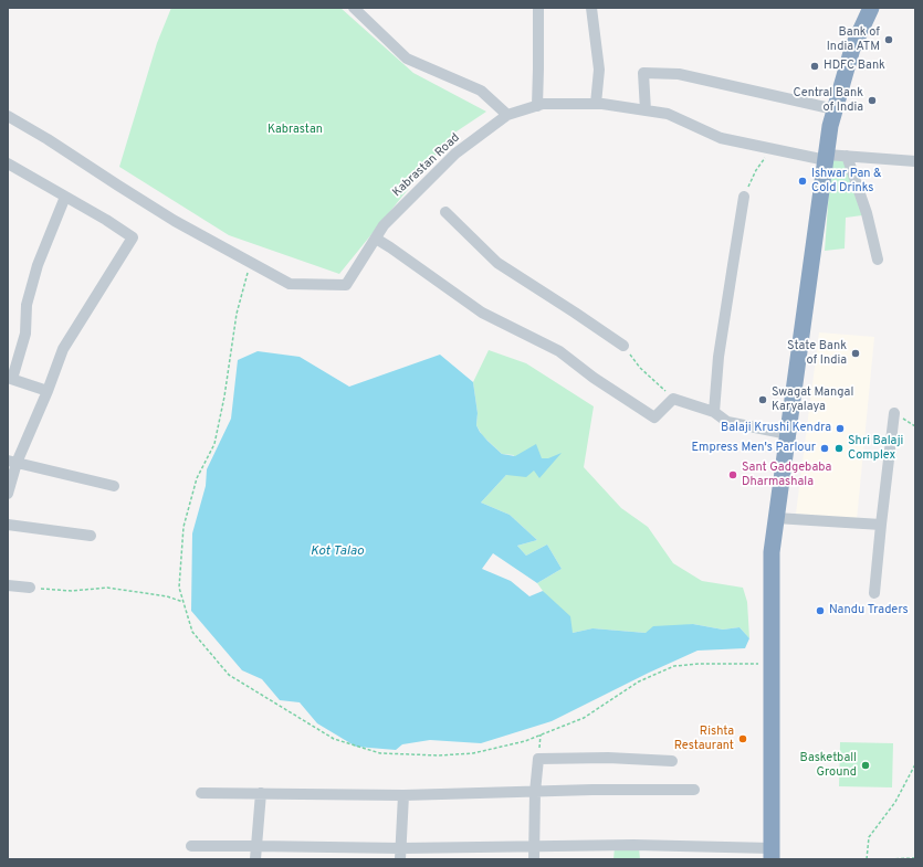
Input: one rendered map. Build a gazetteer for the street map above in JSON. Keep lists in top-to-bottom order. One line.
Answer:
{"streets":{"street":["Kabrastan Road"]},"water":["Kot Talao"],"parks":["Kabrastan"],"places":["Bank of India ATM","HDFC Bank","Central Bank of India","Ishwar Pan & Cold Drinks","State Bank of India","Swagat Mangal Karyalaya","Balaji Krushi Kendra","Empress Men's Parlour","Shri Balaji Complex","Sant Gadgebaba Dharmashala","Nandu Traders","Rishta Restaurant","Basketball Ground"]}
